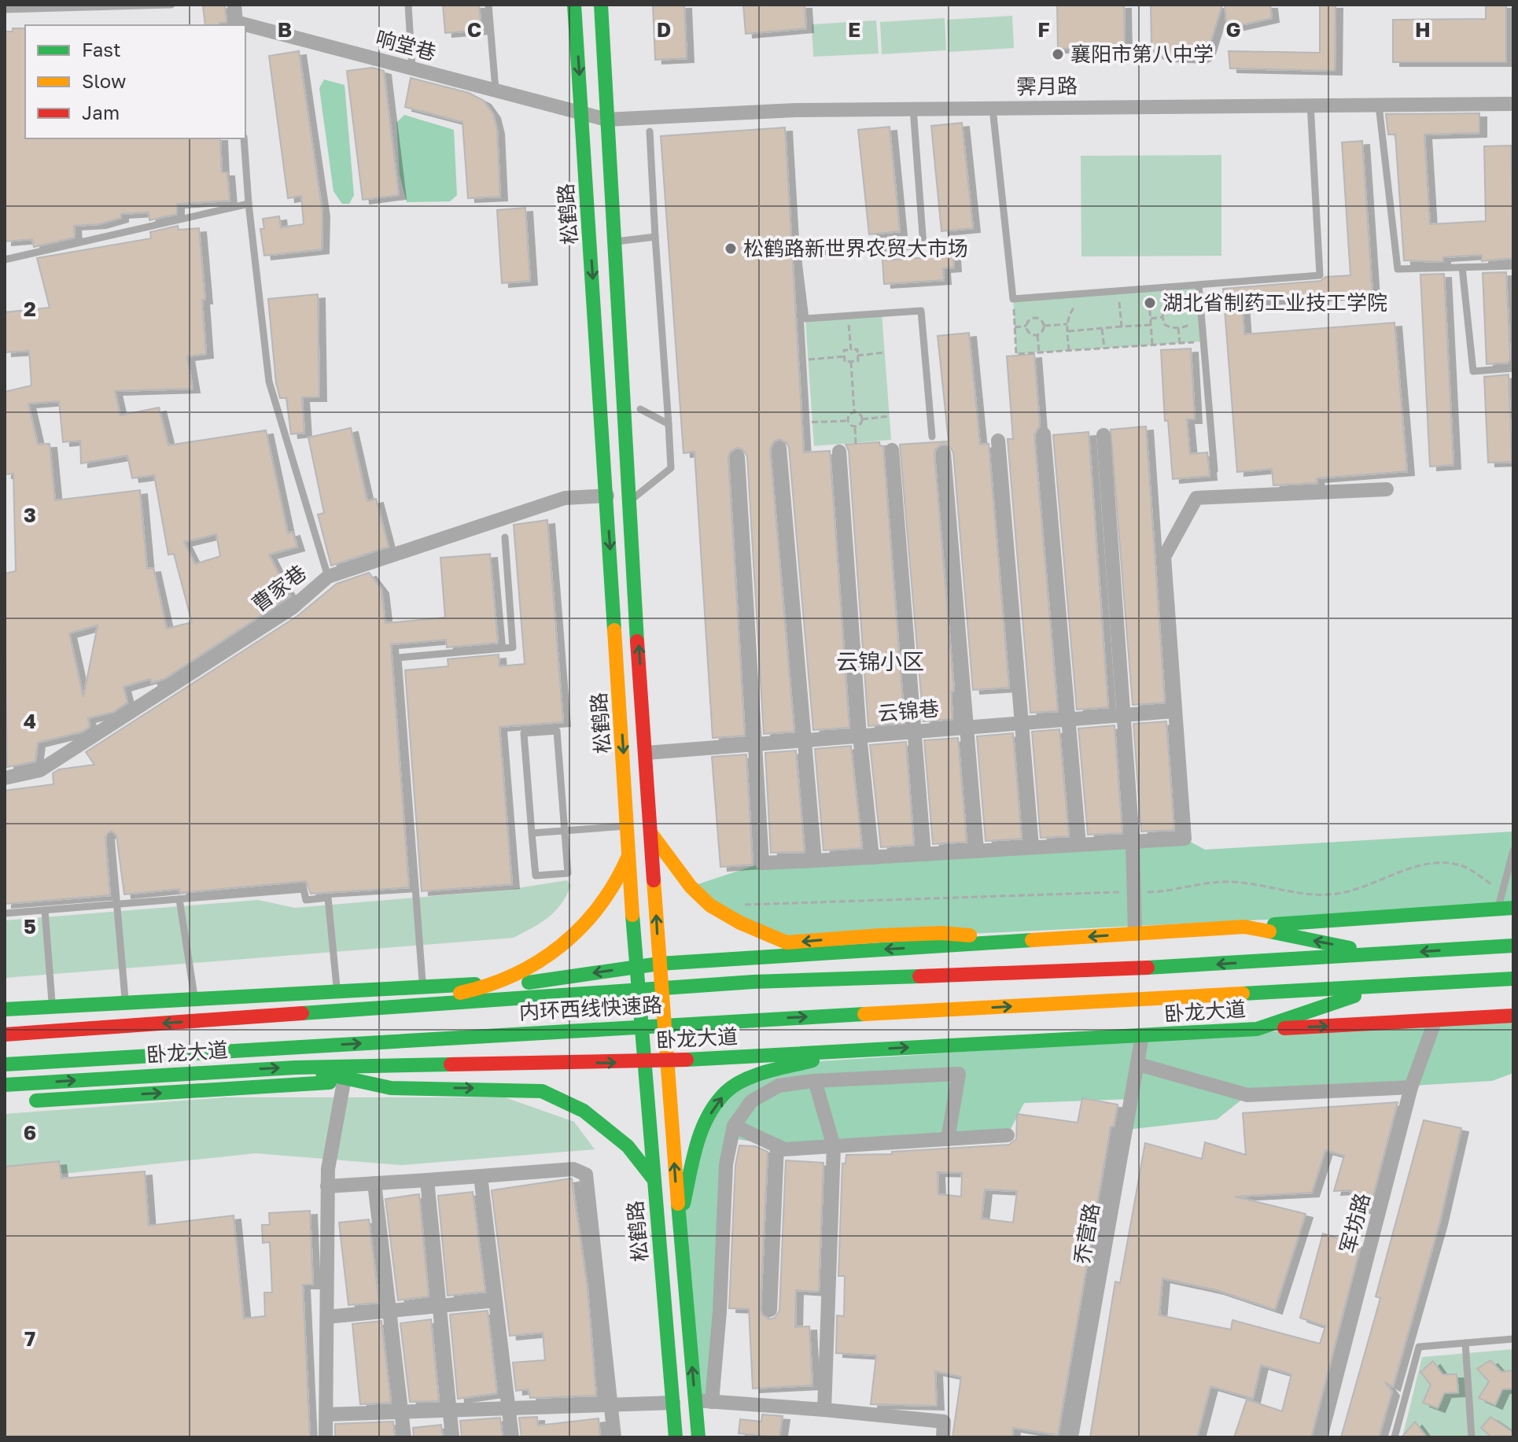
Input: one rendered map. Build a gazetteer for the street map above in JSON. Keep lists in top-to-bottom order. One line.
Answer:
{"streets":{"main road":["松鹤路","内环西线快速路","卧龙大道"],"street":["响堂巷","霁月路","曹家巷","云锦巷","军坊路","乔营路"]},"crossings":[["响堂巷","霁月路"],["响堂巷","松鹤路"],["霁月路","松鹤路"],["松鹤路","曹家巷"],["松鹤路","云锦巷"],["松鹤路","卧龙大道"],["内环西线快速路","卧龙大道"],["卧龙大道","乔营路"]],"districts":["云锦小区"],"places":["襄阳市第八中学","松鹤路新世界农贸大市场","湖北省制药工业技工学院"],"legend":["Fast","Slow","Jam"],"grid":{"columns":["B","C","D","E","F","G","H"],"rows":["2","3","4","5","6","7"]}}
